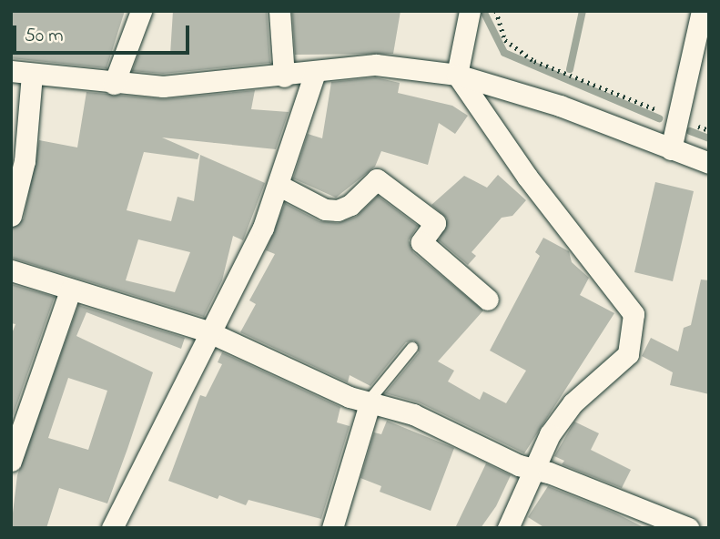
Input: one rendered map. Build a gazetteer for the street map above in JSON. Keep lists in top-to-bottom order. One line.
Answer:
{"scale_bar":"50 m"}
